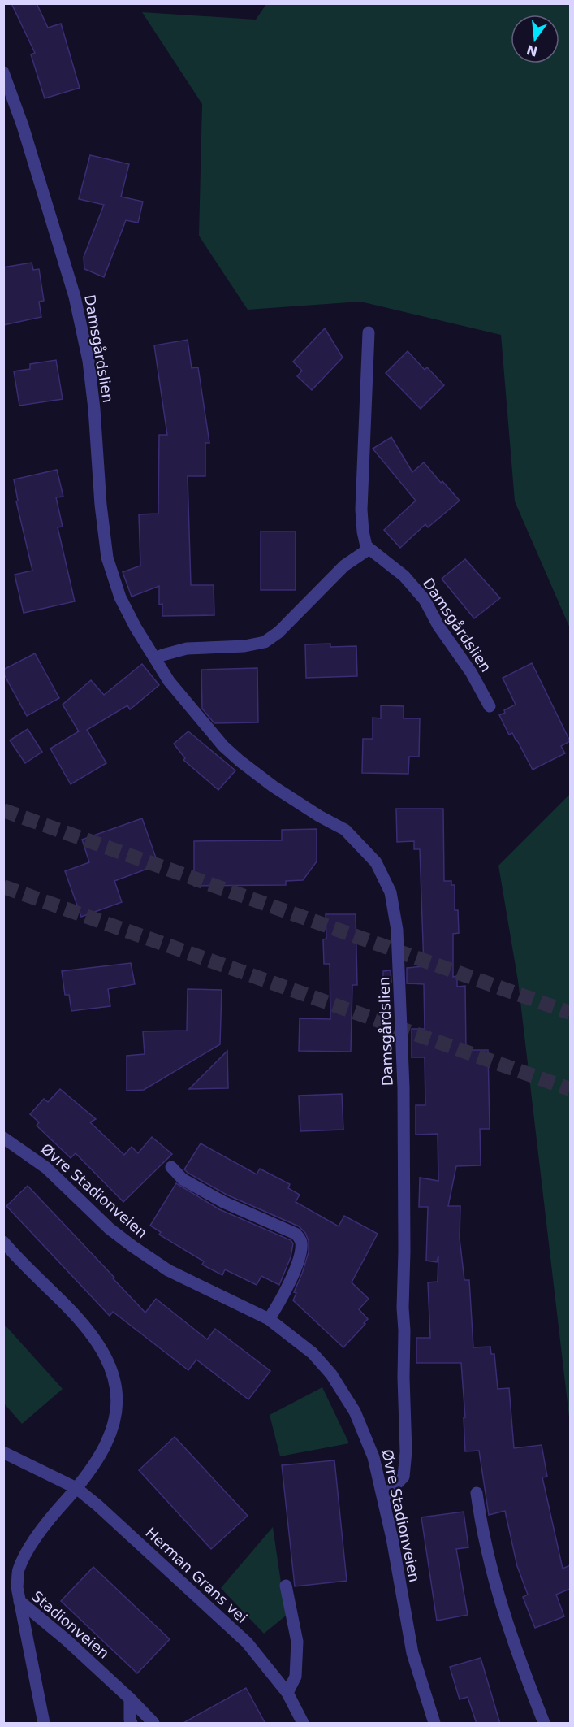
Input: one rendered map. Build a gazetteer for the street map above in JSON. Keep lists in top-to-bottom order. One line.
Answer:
{"streets":{"street":["Damsgårdslien","Øvre Stadionveien","Herman Grans vei","Stadionveien"]},"crossings":[["Damsgårdslien","Øvre Stadionveien"]],"north":"bottom"}
